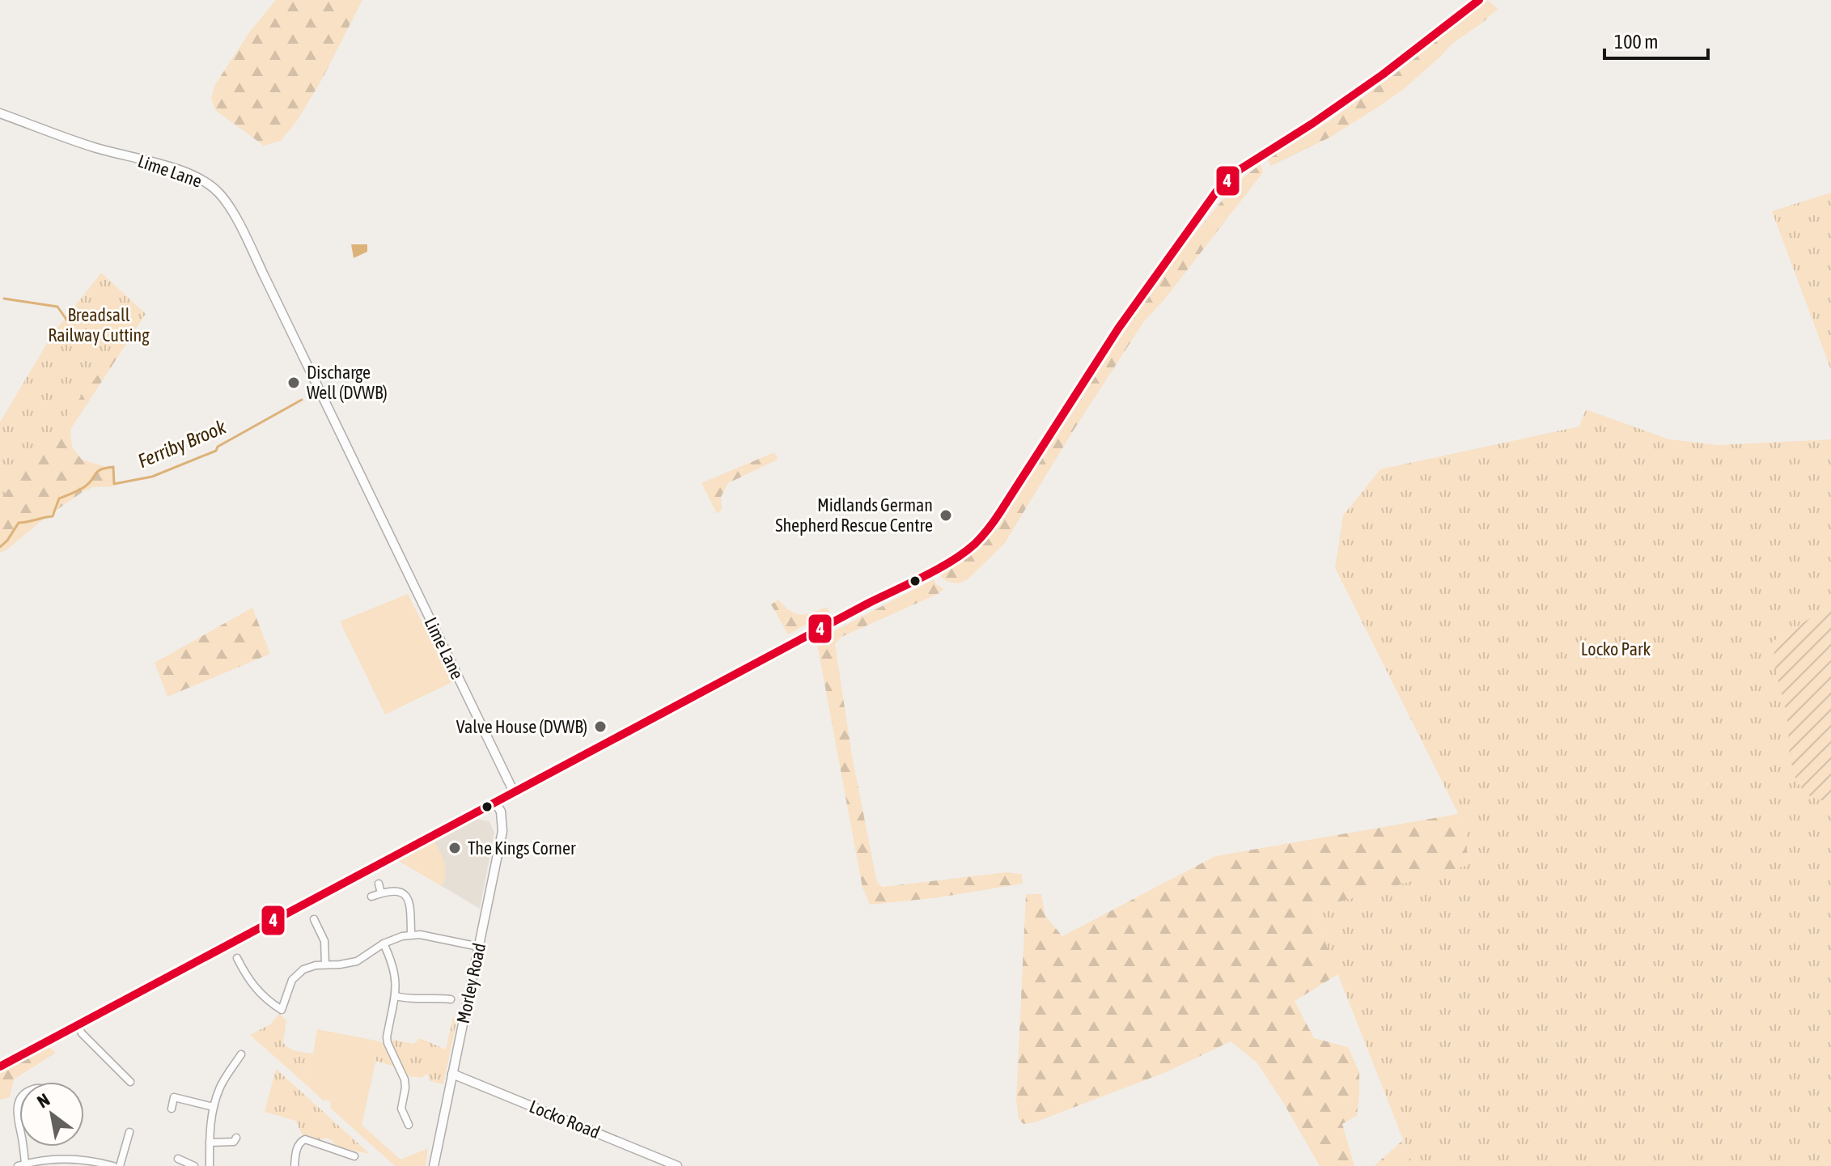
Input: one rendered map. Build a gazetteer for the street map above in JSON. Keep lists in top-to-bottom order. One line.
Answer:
{"streets":{"street":["Lime Lane","Morley Road","Locko Road"]},"crossings":[["Morley Road","Locko Road"]],"water":["Ferriby Brook"],"parks":["Breadsall Railway Cutting","Locko Park"],"places":["Discharge Well (DVWB)","Midlands German Shepherd Rescue Centre","Valve House (DVWB)","The Kings Corner"],"lines":["transit line 4"],"scale_bar":"100 m","north":"top left"}
